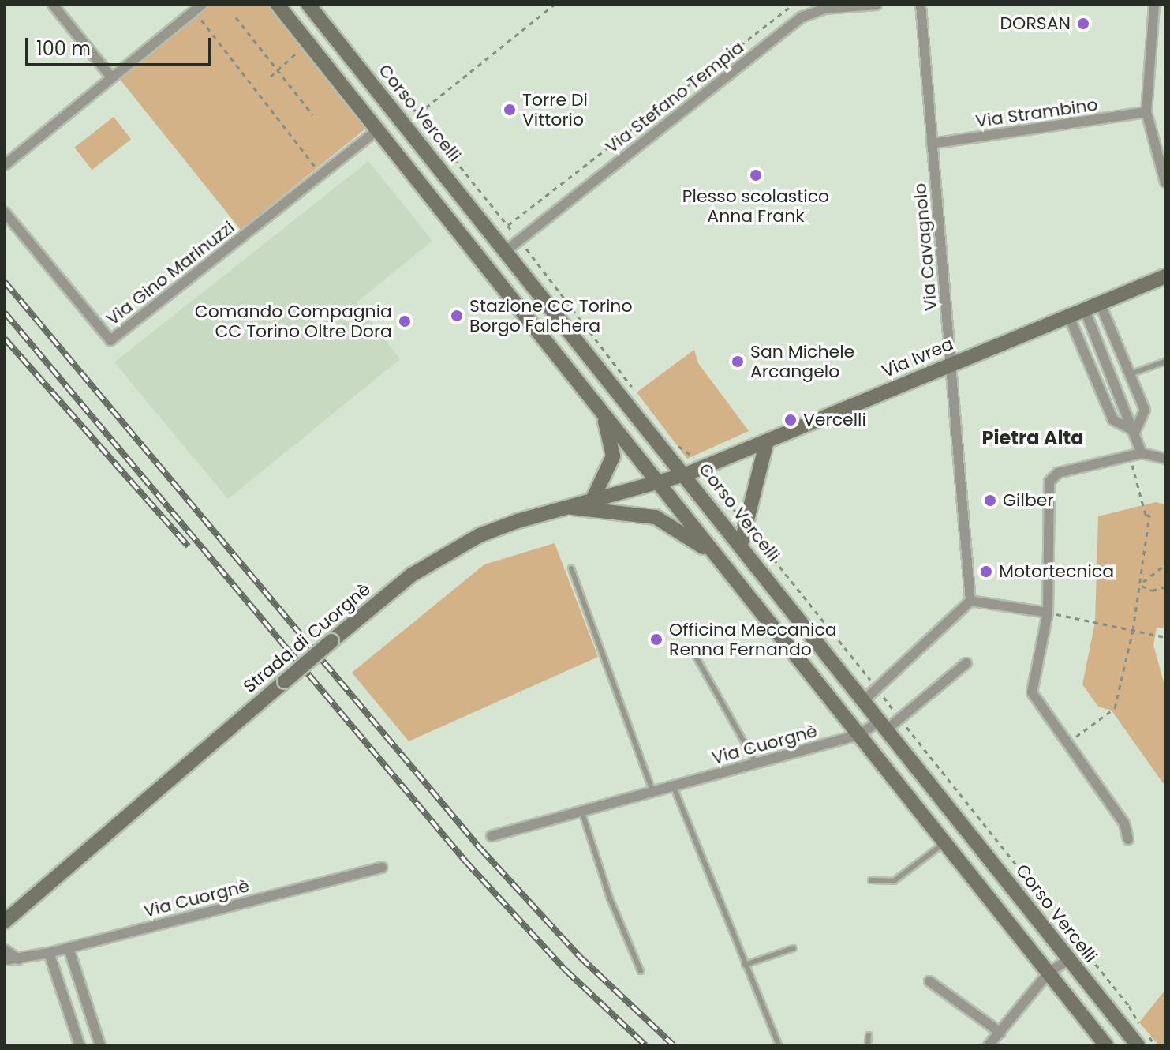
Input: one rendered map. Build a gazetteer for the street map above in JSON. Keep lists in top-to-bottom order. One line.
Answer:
{"streets":{"main road":["Corso Vercelli","Via Ivrea","Strada di Cuorgnè"],"street":["Via Stefano Tempia","Via Strambino","Via Cavagnolo","Via Gino Marinuzzi","Via Cuorgnè"]},"crossings":[["Via Stefano Tempia","Corso Vercelli"],["Corso Vercelli","Via Ivrea"],["Corso Vercelli","Strada di Cuorgnè"],["Corso Vercelli","Via Cuorgnè"],["Via Strambino","Via Cavagnolo"],["Via Cavagnolo","Via Ivrea"],["Via Ivrea","Strada di Cuorgnè"]],"districts":["Pietra Alta"],"places":["DORSAN","Torre Di Vittorio","Plesso scolastico Anna Frank","Stazione CC Torino Borgo Falchera","Comando Compagnia CC Torino Oltre Dora","San Michele Arcangelo","Vercelli","Gilber","Motortecnica","Officina Meccanica Renna Fernando"],"scale_bar":"100 m"}
